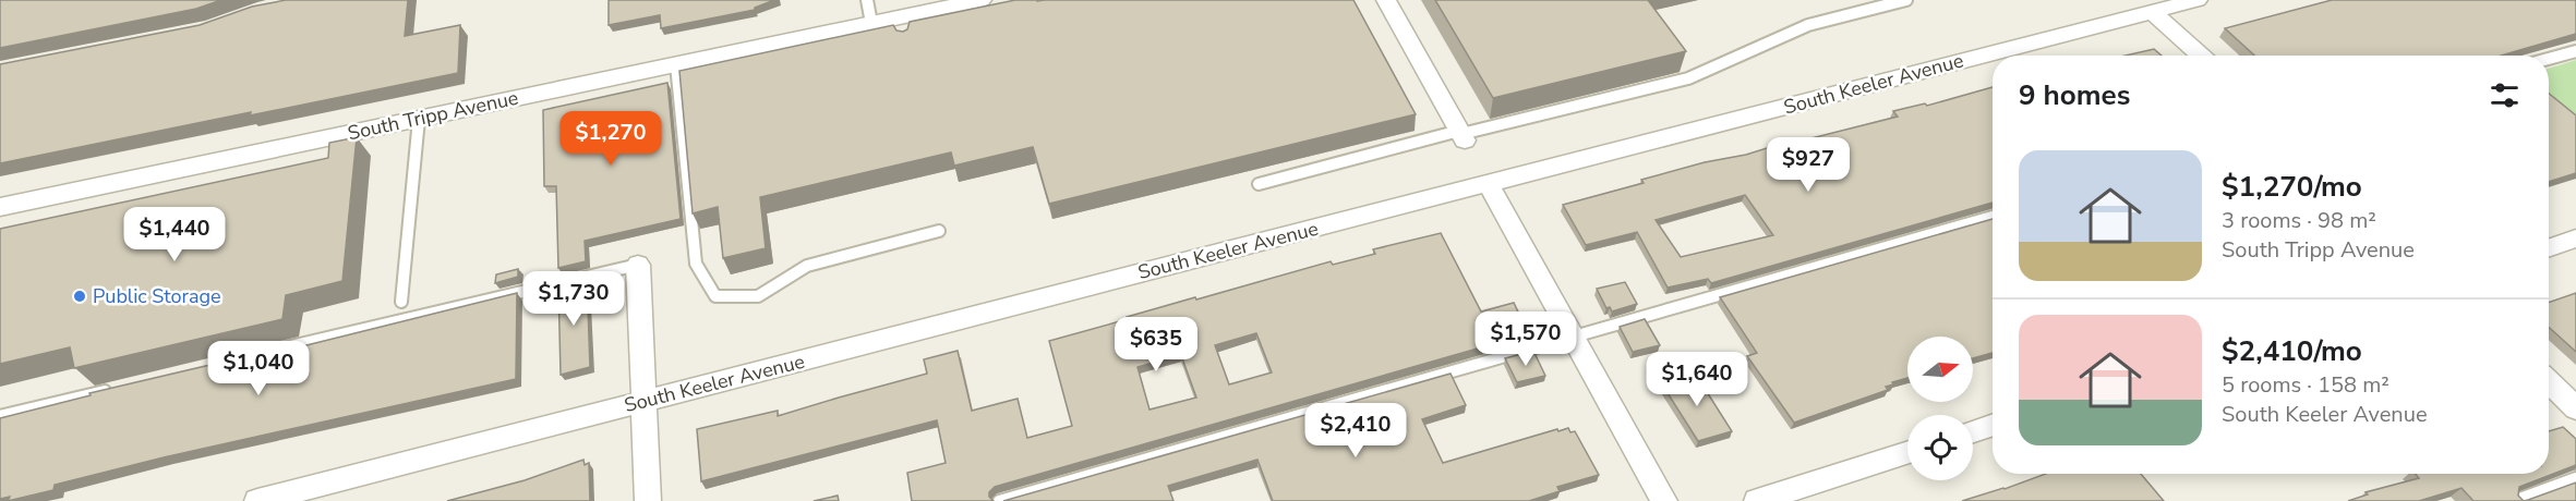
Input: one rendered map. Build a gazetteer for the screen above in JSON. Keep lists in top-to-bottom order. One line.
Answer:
{"streets":{"street":["South Keeler Avenue","South Tripp Avenue"]},"places":["Public Storage"],"north":"right","page":{"heading":"9 homes","price":["$1,270","$927","$1,440","$1,730","$1,570","$635","$1,040","$1,640","$2,410"],"list":[{"name":"$1,270/mo","note":"3 rooms · 98 m² · South Tripp Avenue"},{"name":"$2,410/mo","note":"5 rooms · 158 m² · South Keeler Avenue"}]}}
